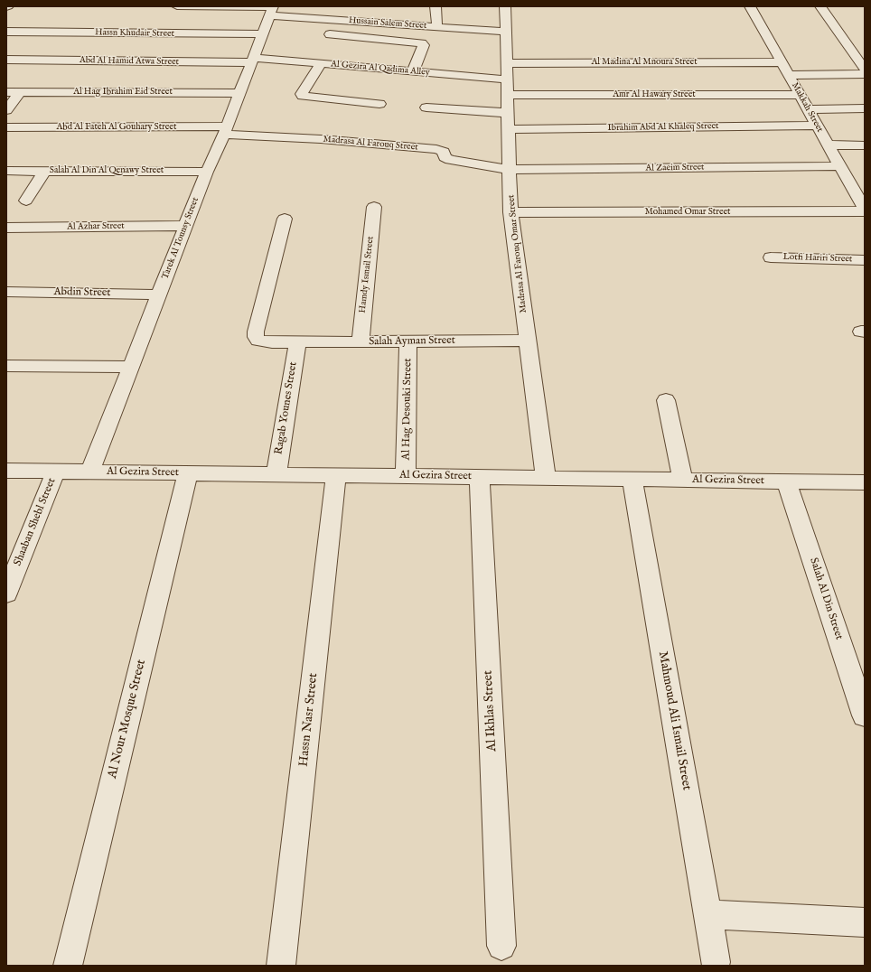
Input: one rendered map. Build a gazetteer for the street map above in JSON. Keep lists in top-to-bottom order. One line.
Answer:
{"streets":{"street":["Hussain Salem Street","Hassn Khudair Street","Abd Al Hamid Atwa Street","Al Madina Al Mnoura Street","Al Gezira Al Qadima Alley","Al Hag Ibrahim Eid Street","Amr Al Hawary Street","Makkah Street","Abd Al Fateh Al Gouhary Street","Ibrahim Abd Al Khaleq Street","Madrasa Al Farouq Street","Al Zaeim Street","Salah Al Din Al Qenawy Street","Mohamed Omar Street","Al Azhar Street","Tarek Al Tounsy Street","Madrasa Al Farouq Omar Street","Lotfi Hariri Street","Hamdy Ismail Street","Abdin Street","Salah Ayman Street","Ragab Younes Street","Al Hag Desouki Street","Al Gezira Street","Shaaban Shebl Street","Salah Al Din Street","Al Ikhlas Street","Al Nour Mosque Street","Hassn Nasr Street","Mahmoud Ali Ismail Street"]},"crossings":[["Hussain Salem Street","Tarek Al Tounsy Street"],["Hussain Salem Street","Madrasa Al Farouq Omar Street"],["Hassn Khudair Street","Tarek Al Tounsy Street"],["Abd Al Hamid Atwa Street","Al Gezira Al Qadima Alley"],["Abd Al Hamid Atwa Street","Tarek Al Tounsy Street"],["Al Madina Al Mnoura Street","Makkah Street"],["Al Madina Al Mnoura Street","Madrasa Al Farouq Omar Street"],["Al Gezira Al Qadima Alley","Tarek Al Tounsy Street"],["Al Gezira Al Qadima Alley","Madrasa Al Farouq Omar Street"],["Al Hag Ibrahim Eid Street","Tarek Al Tounsy Street"],["Amr Al Hawary Street","Makkah Street"],["Amr Al Hawary Street","Madrasa Al Farouq Omar Street"],["Makkah Street","Ibrahim Abd Al Khaleq Street"],["Makkah Street","Al Zaeim Street"],["Makkah Street","Mohamed Omar Street"],["Abd Al Fateh Al Gouhary Street","Madrasa Al Farouq Street"],["Abd Al Fateh Al Gouhary Street","Tarek Al Tounsy Street"],["Ibrahim Abd Al Khaleq Street","Madrasa Al Farouq Omar Street"],["Madrasa Al Farouq Street","Al Zaeim Street"],["Madrasa Al Farouq Street","Tarek Al Tounsy Street"],["Madrasa Al Farouq Street","Madrasa Al Farouq Omar Street"],["Al Zaeim Street","Madrasa Al Farouq Omar Street"],["Salah Al Din Al Qenawy Street","Tarek Al Tounsy Street"],["Mohamed Omar Street","Madrasa Al Farouq Omar Street"],["Al Azhar Street","Tarek Al Tounsy Street"],["Tarek Al Tounsy Street","Abdin Street"],["Tarek Al Tounsy Street","Al Gezira Street"],["Madrasa Al Farouq Omar Street","Salah Ayman Street"],["Madrasa Al Farouq Omar Street","Al Gezira Street"],["Hamdy Ismail Street","Salah Ayman Street"],["Salah Ayman Street","Ragab Younes Street"],["Salah Ayman Street","Al Hag Desouki Street"],["Ragab Younes Street","Al Gezira Street"],["Al Hag Desouki Street","Al Gezira Street"],["Al Gezira Street","Shaaban Shebl Street"],["Al Gezira Street","Salah Al Din Street"],["Al Gezira Street","Al Ikhlas Street"],["Al Gezira Street","Al Nour Mosque Street"],["Al Gezira Street","Hassn Nasr Street"],["Al Gezira Street","Mahmoud Ali Ismail Street"]]}
